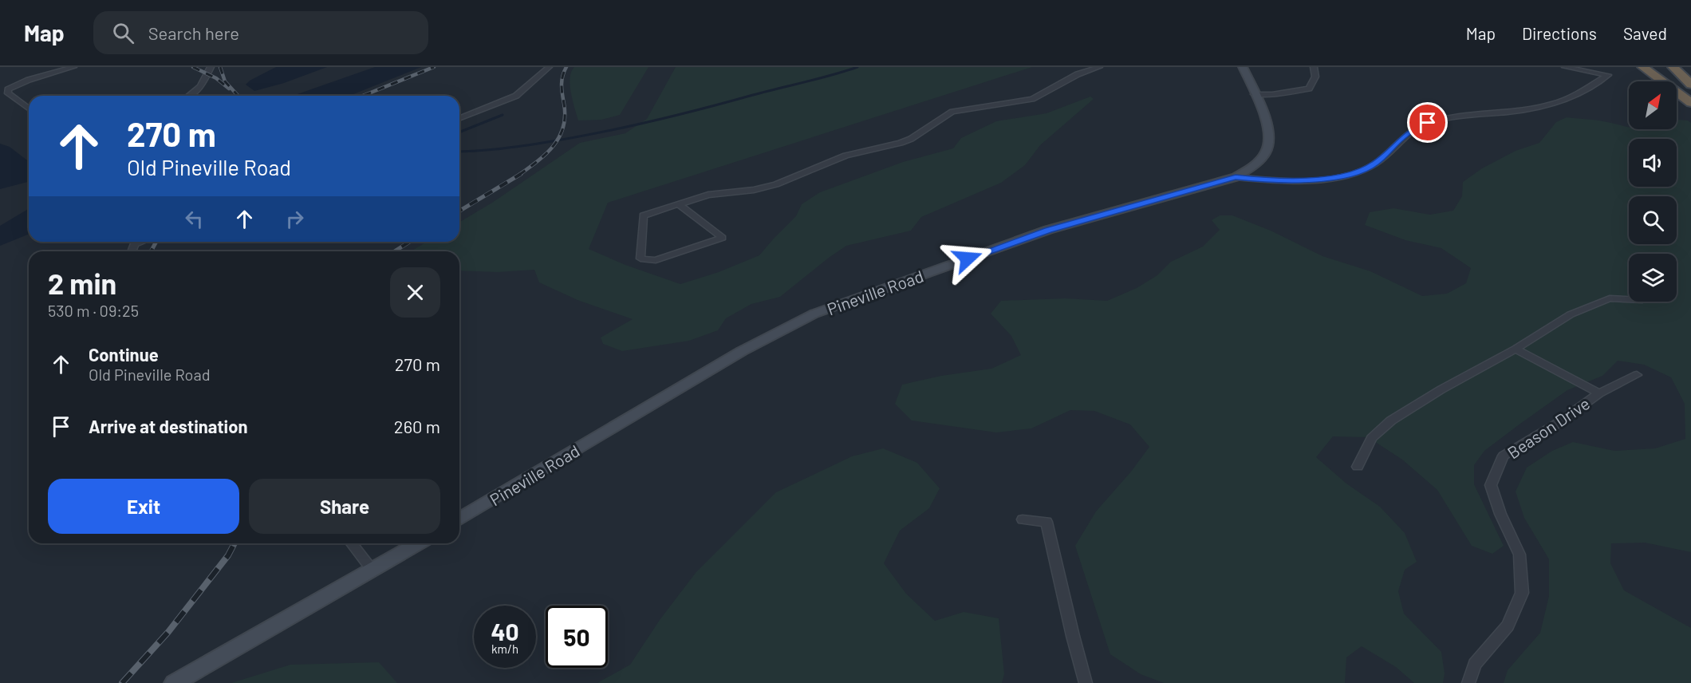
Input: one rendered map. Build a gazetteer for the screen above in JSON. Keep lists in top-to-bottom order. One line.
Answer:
{"streets":{"main road":["Pineville Road"],"street":["Beason Drive"]},"north":"top right","page":{"header":"Map","search":"Search here","nav":["Map","Directions","Saved"],"turn":["270 m","Old Pineville Road"],"heading":["2 min","530 m · 09:25"],"list":[{"name":"Continue","note":"Old Pineville Road","value":"270 m"},{"name":"Arrive at destination","value":"260 m"}],"buttons":["Exit","Share"],"speed":"40 km/h","limit":"50"}}
